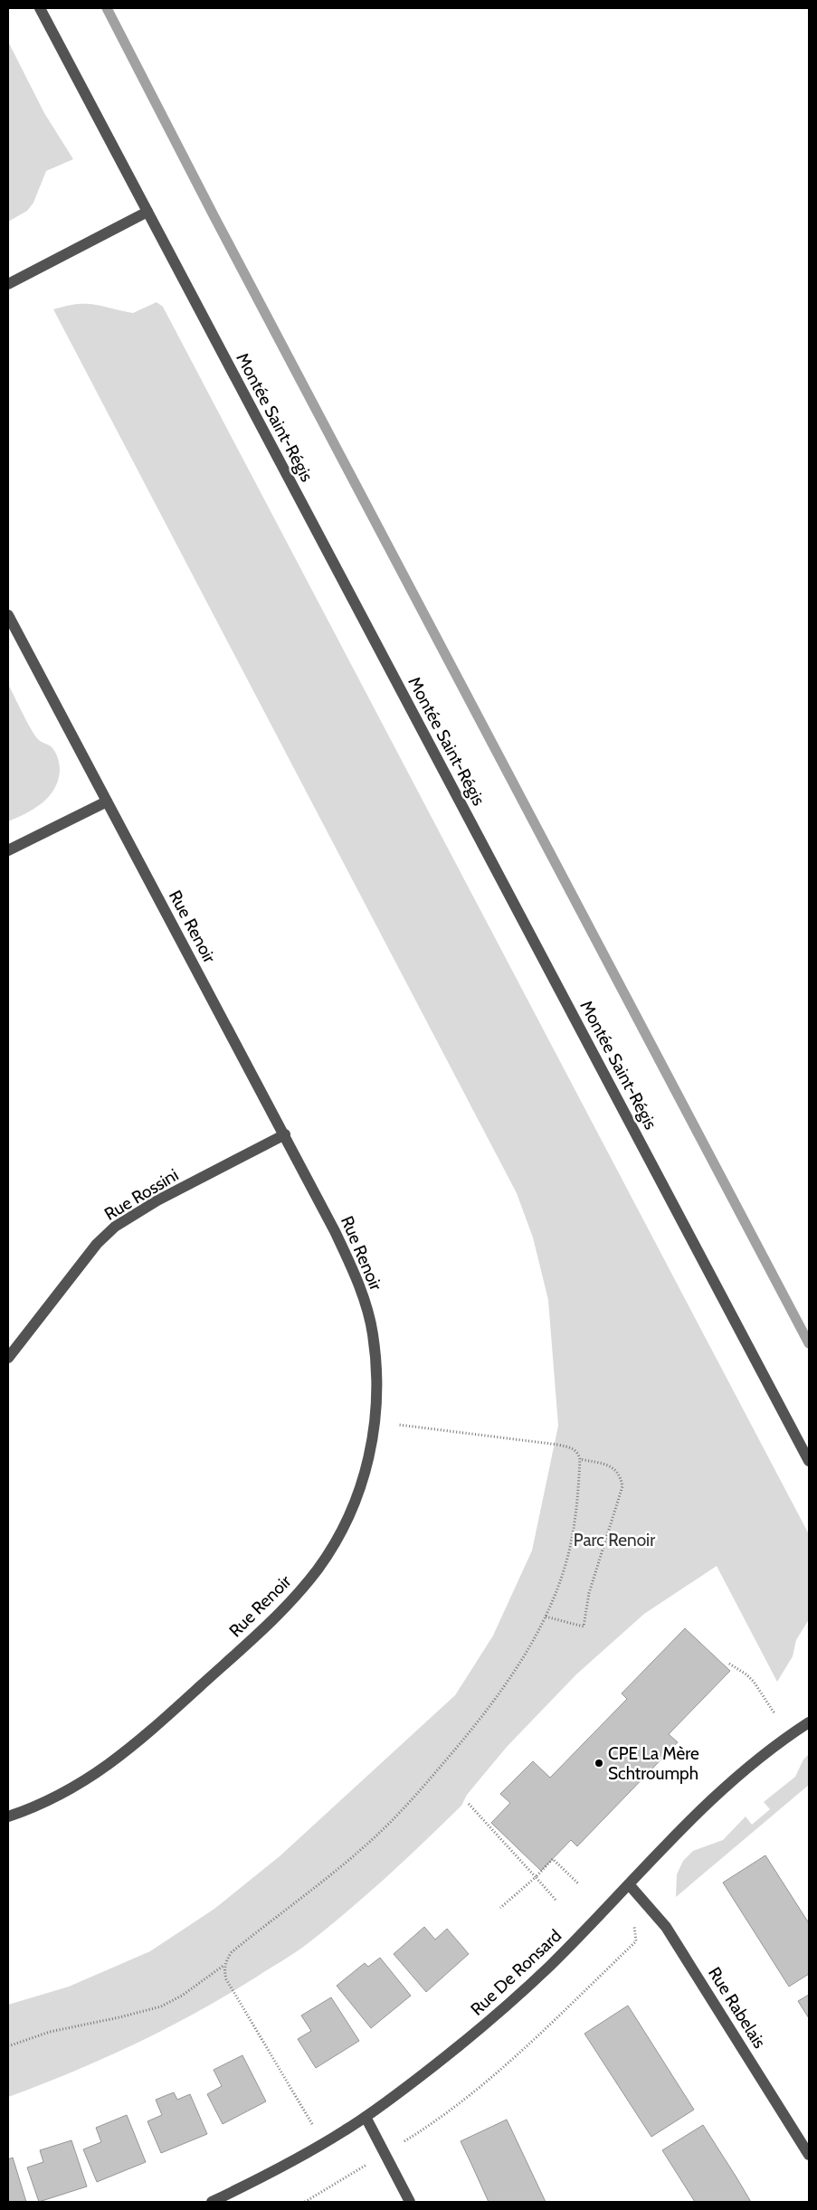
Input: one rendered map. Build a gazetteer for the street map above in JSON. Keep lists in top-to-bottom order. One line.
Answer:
{"streets":{"street":["Montée Saint-Régis","Rue Renoir","Rue Rossini","Rue De Ronsard","Rue Rabelais"]},"crossings":[["Rue Renoir","Rue Rossini"],["Rue De Ronsard","Rue Rabelais"]],"parks":["Parc Renoir"],"places":["CPE La Mère Schtroumph"]}
